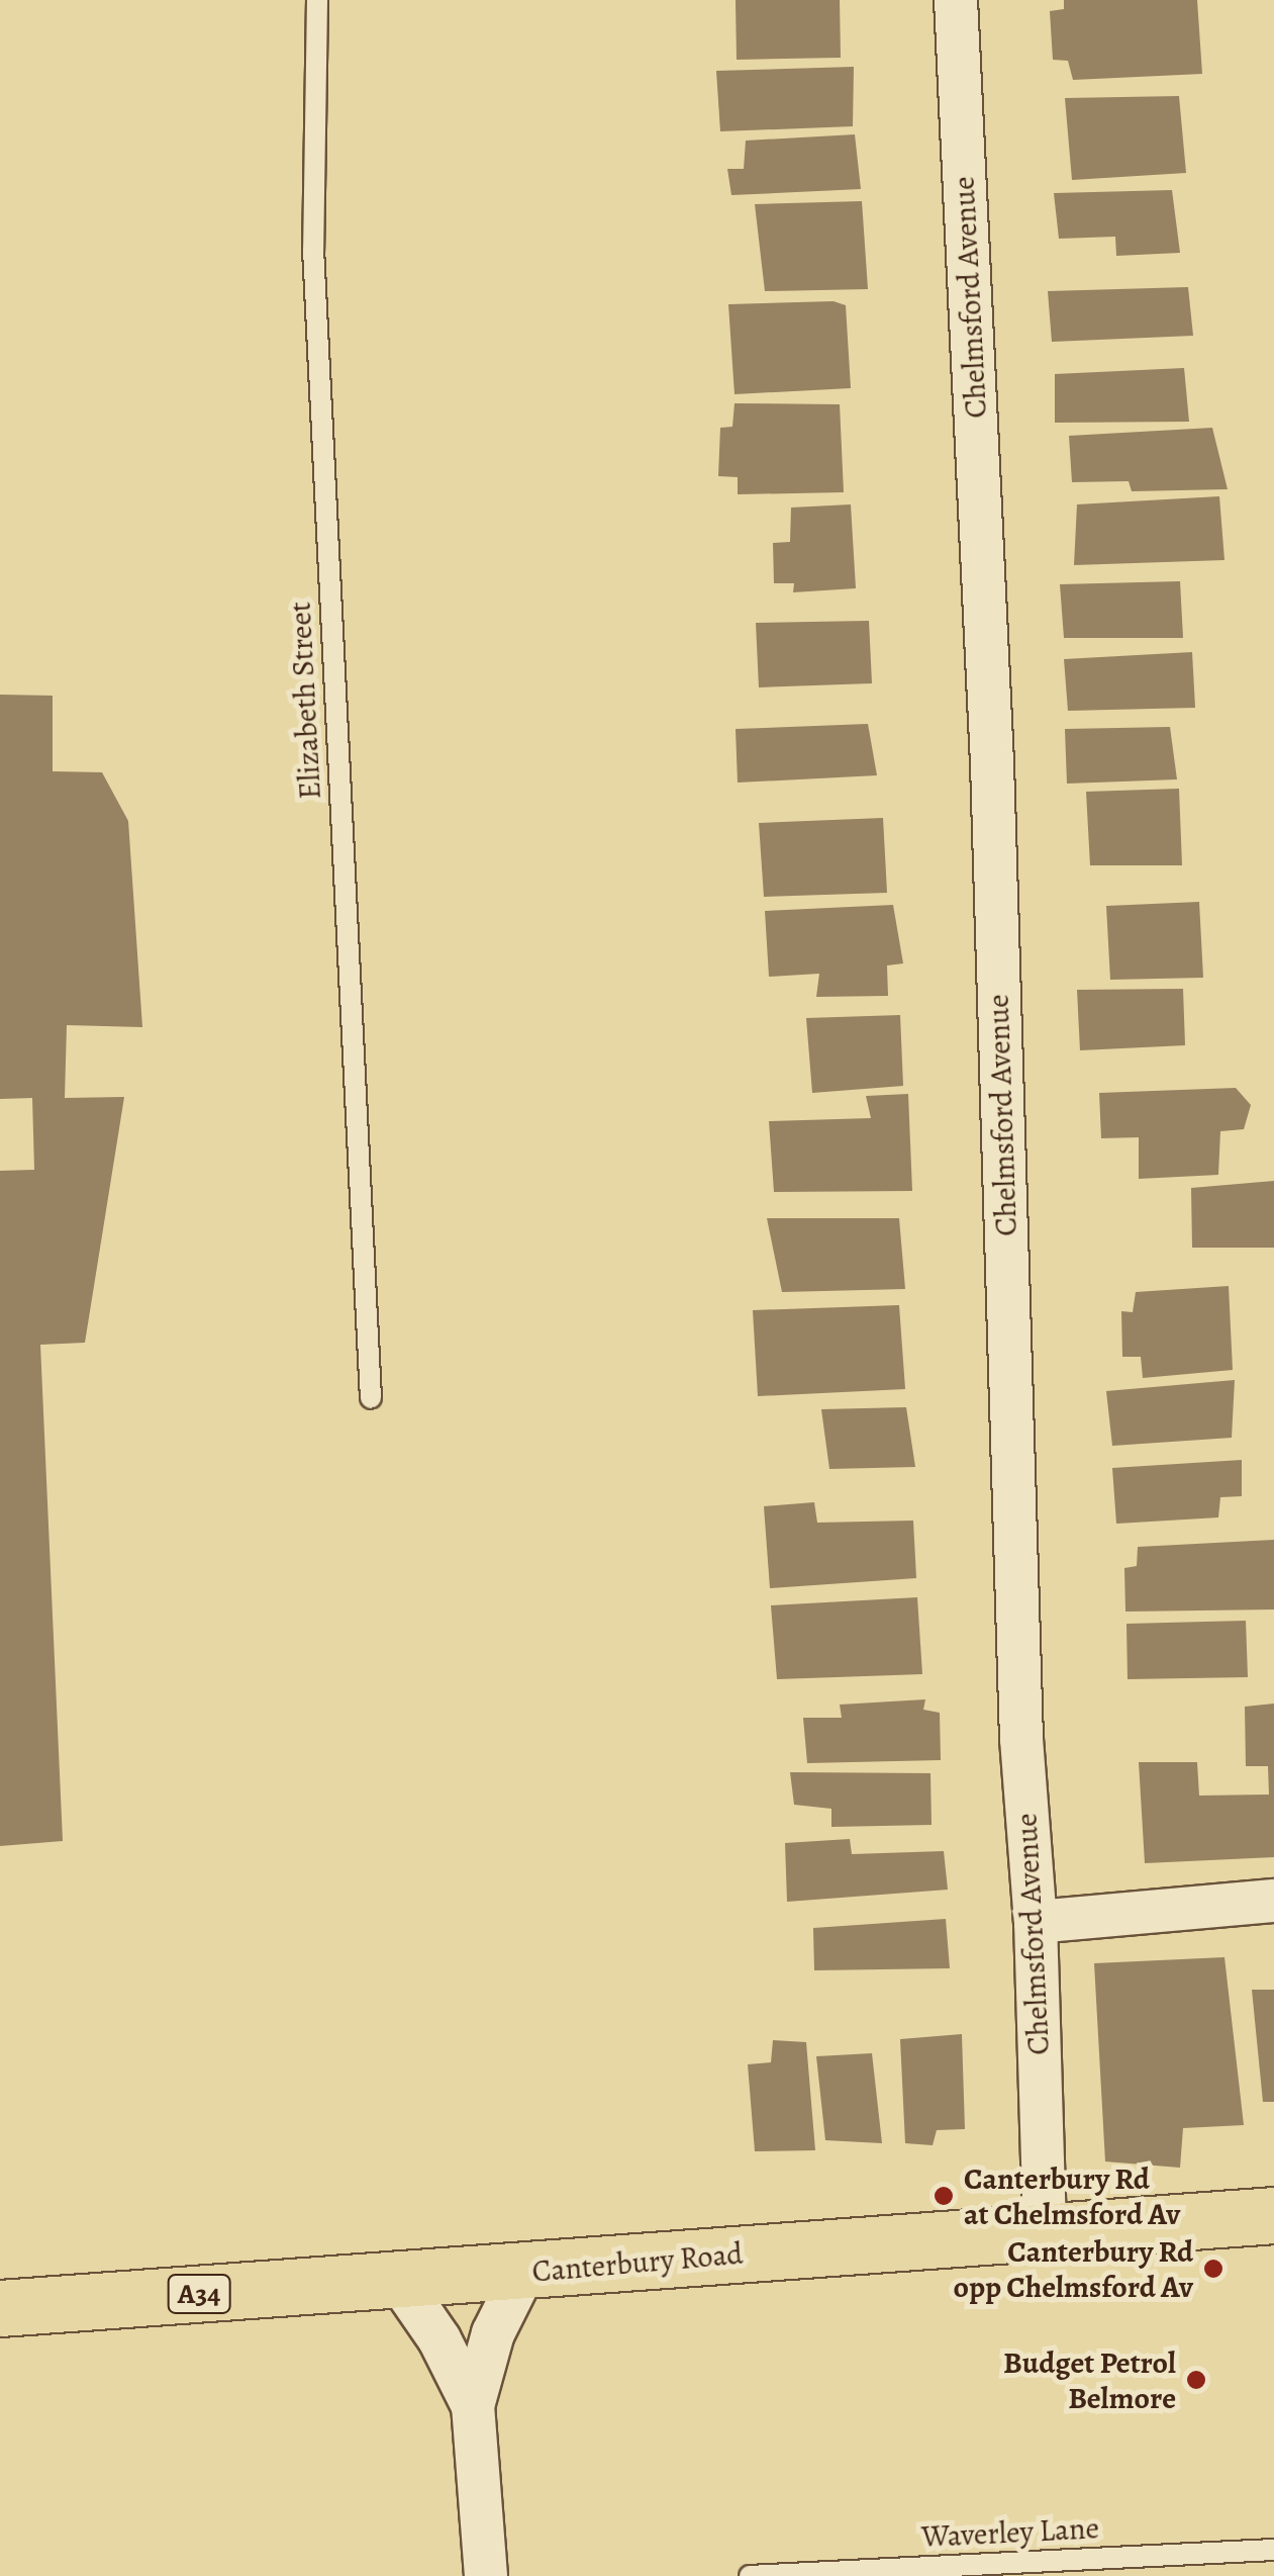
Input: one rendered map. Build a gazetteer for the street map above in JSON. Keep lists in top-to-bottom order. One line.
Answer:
{"streets":{"highway":["Canterbury Road","A34"],"street":["Chelmsford Avenue"],"lane":["Elizabeth Street","Waverley Lane"]},"crossings":[["Chelmsford Avenue","Canterbury Road"]],"places":["Canterbury Rd at Chelmsford Av","Canterbury Rd opp Chelmsford Av","Budget Petrol Belmore"]}
